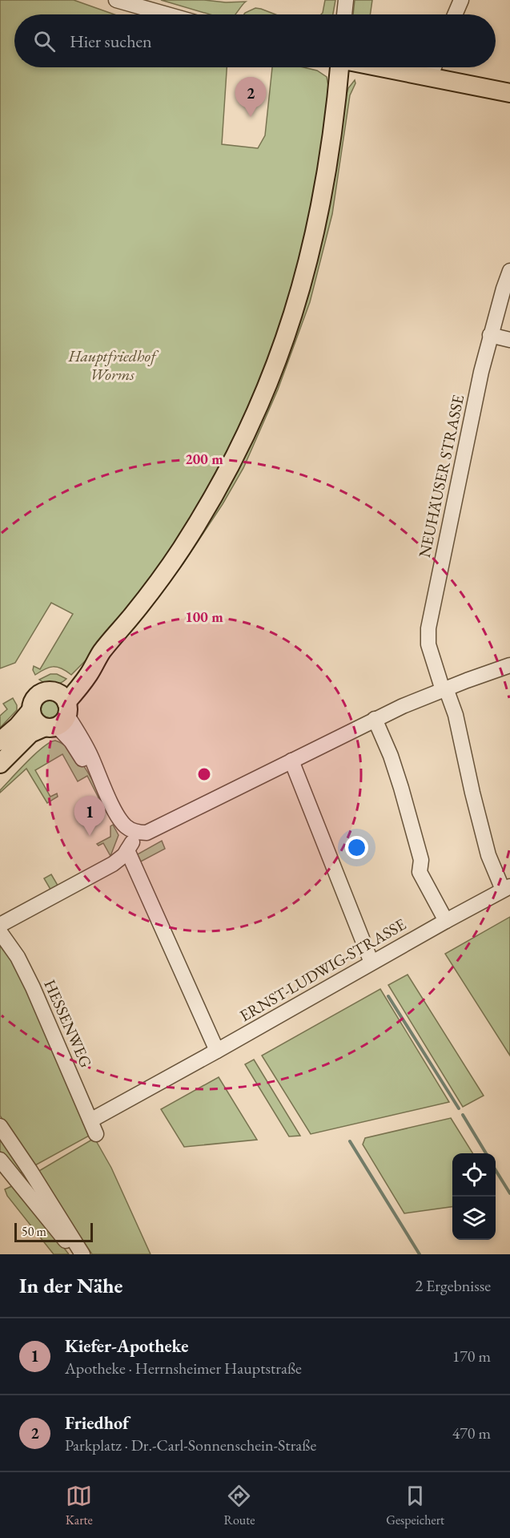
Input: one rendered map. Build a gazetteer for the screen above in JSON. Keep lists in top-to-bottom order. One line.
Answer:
{"streets":{"street":["NEUHÄUSER STRASSE","ERNST-LUDWIG-STRASSE","HESSENWEG"]},"crossings":[["NEUHÄUSER STRASSE","ERNST-LUDWIG-STRASSE"],["ERNST-LUDWIG-STRASSE","HESSENWEG"]],"parks":["Hauptfriedhof Worms"],"scale_bar":"50 m","page":{"search":"Hier suchen","pins":["2","1"],"scale":"50 m","heading":["In der Nähe","2 Ergebnisse"],"list":[{"mark":"1","name":"Kiefer-Apotheke","note":"Apotheke · Herrnsheimer Hauptstraße","value":"170 m"},{"mark":"2","name":"Friedhof","note":"Parkplatz · Dr.-Carl-Sonnenschein-Straße","value":"470 m"}],"nav":["Karte","Route","Gespeichert"]},"rings":["200 m","100 m"]}
